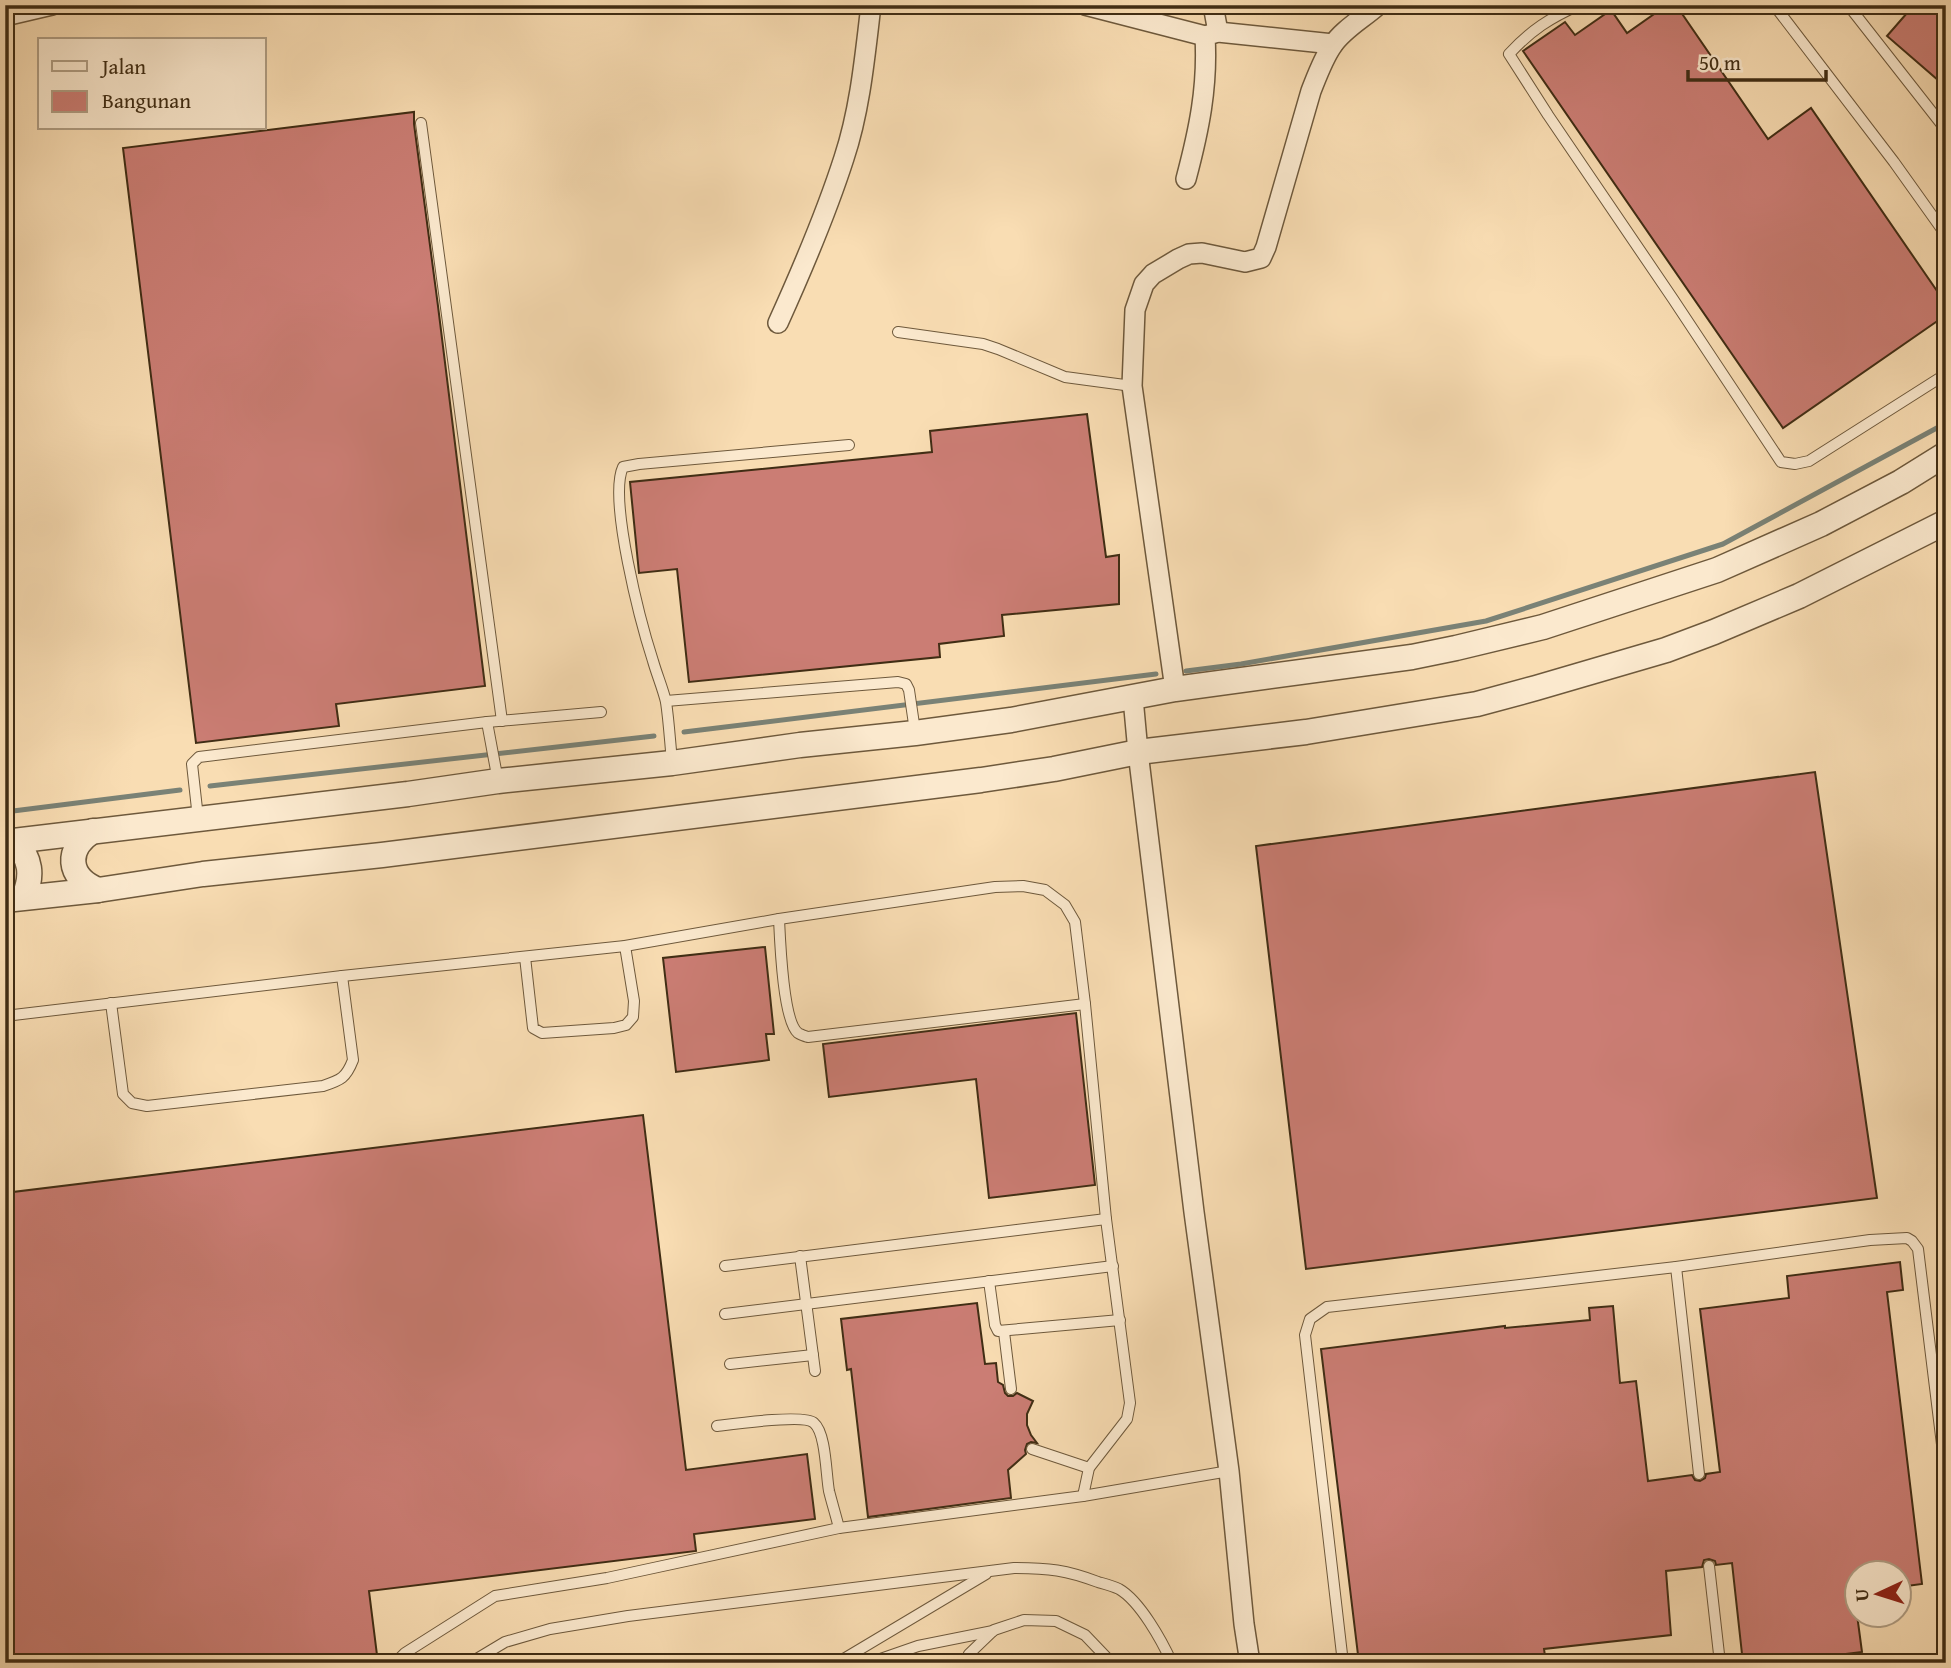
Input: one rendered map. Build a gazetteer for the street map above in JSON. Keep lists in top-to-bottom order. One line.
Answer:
{"legend":["Jalan","Bangunan"],"scale_bar":"50 m","north":"left"}
